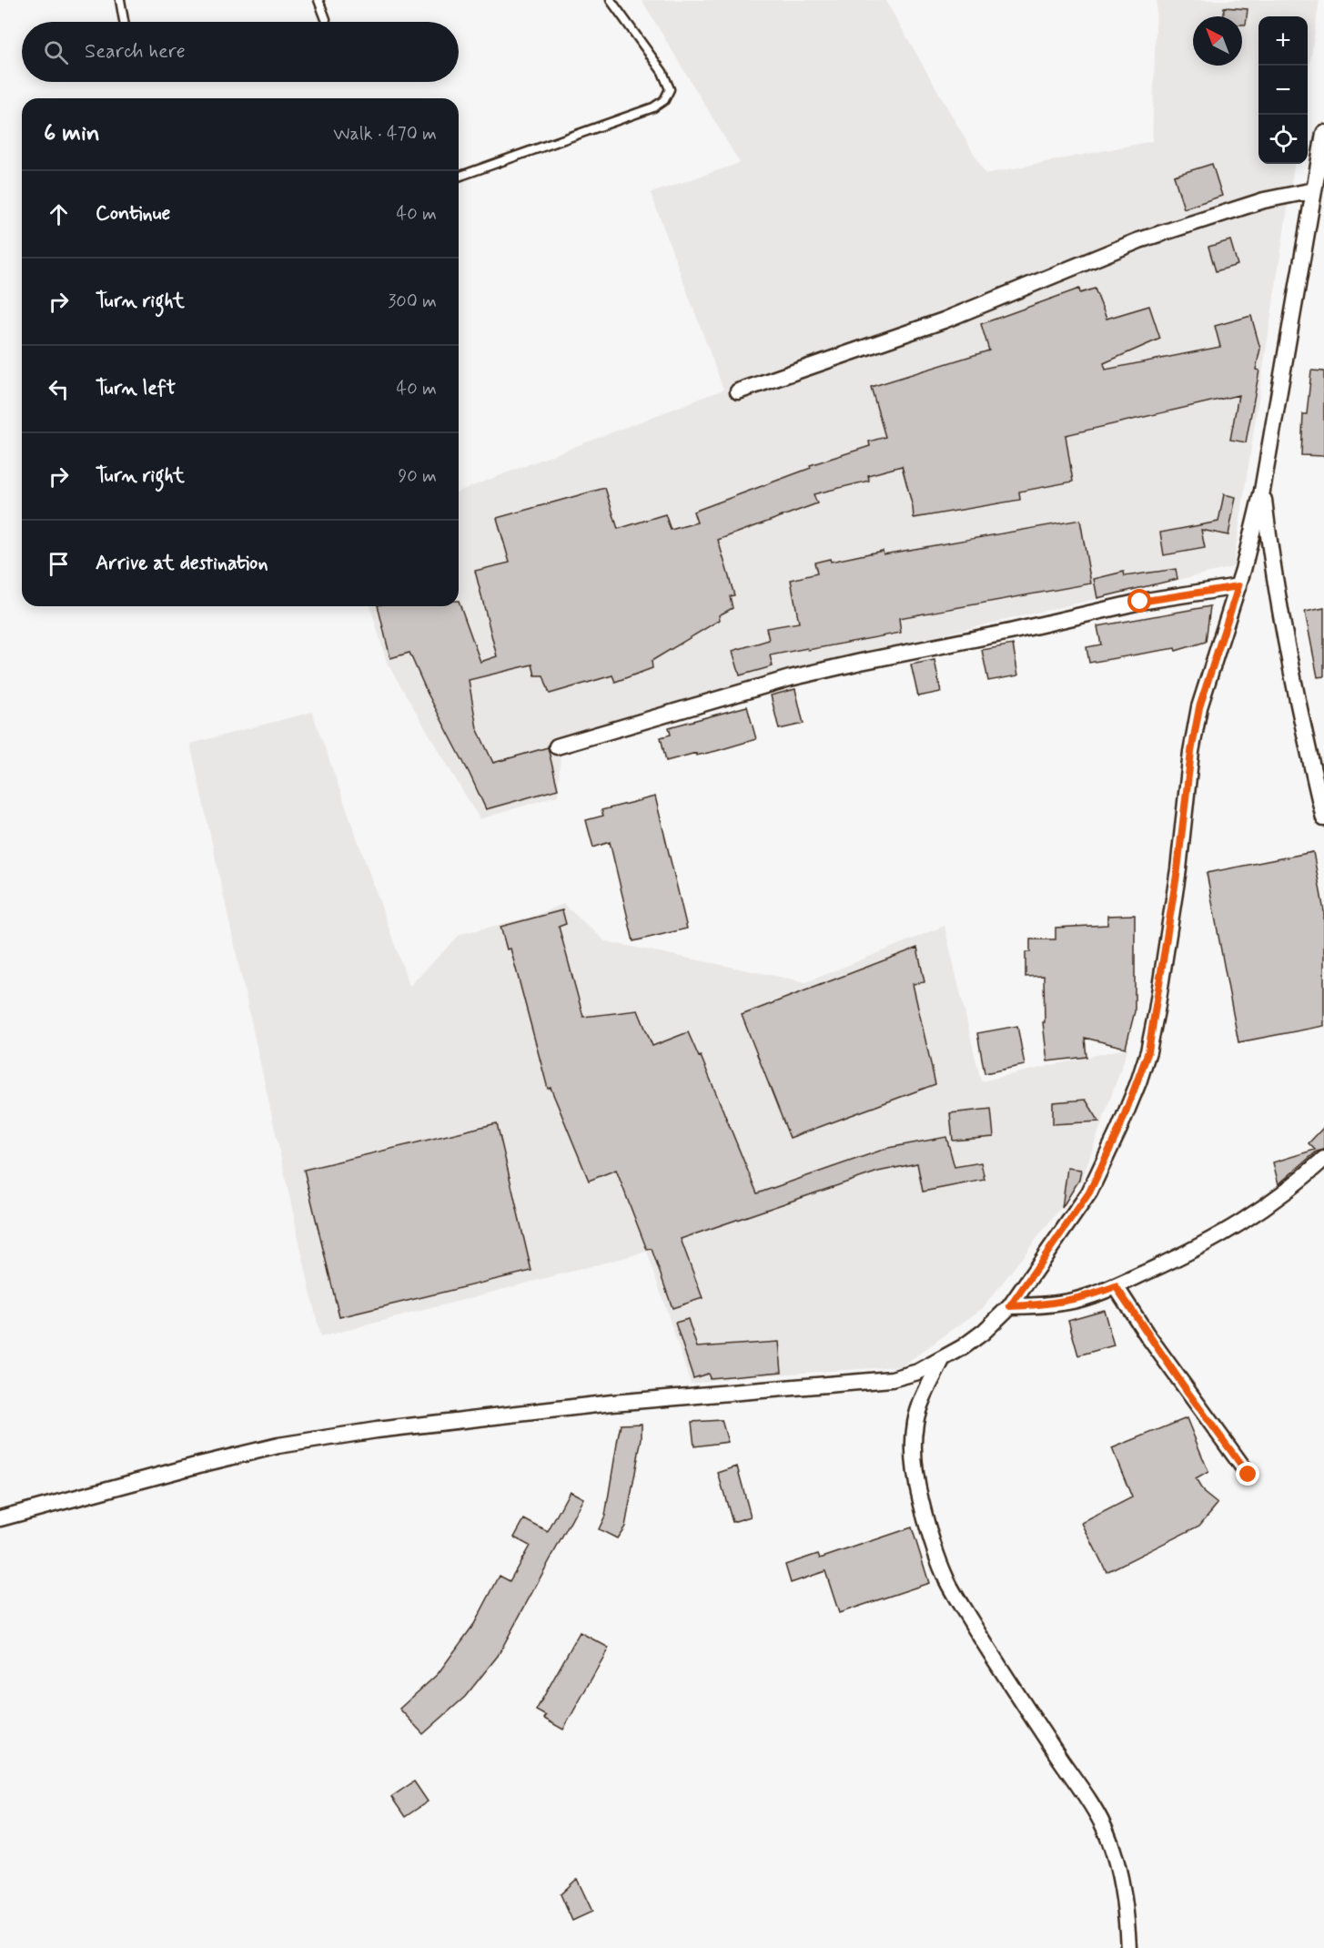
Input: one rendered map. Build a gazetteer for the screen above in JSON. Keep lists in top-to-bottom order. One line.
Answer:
{"north":"top left","page":{"map_buttons":["+","−"],"search":"Search here","heading":["6 min","Walk · 470 m"],"list":[["Continue","40 m"],["Turn right","300 m"],["Turn left","40 m"],["Turn right","90 m"],"Arrive at destination"]}}
